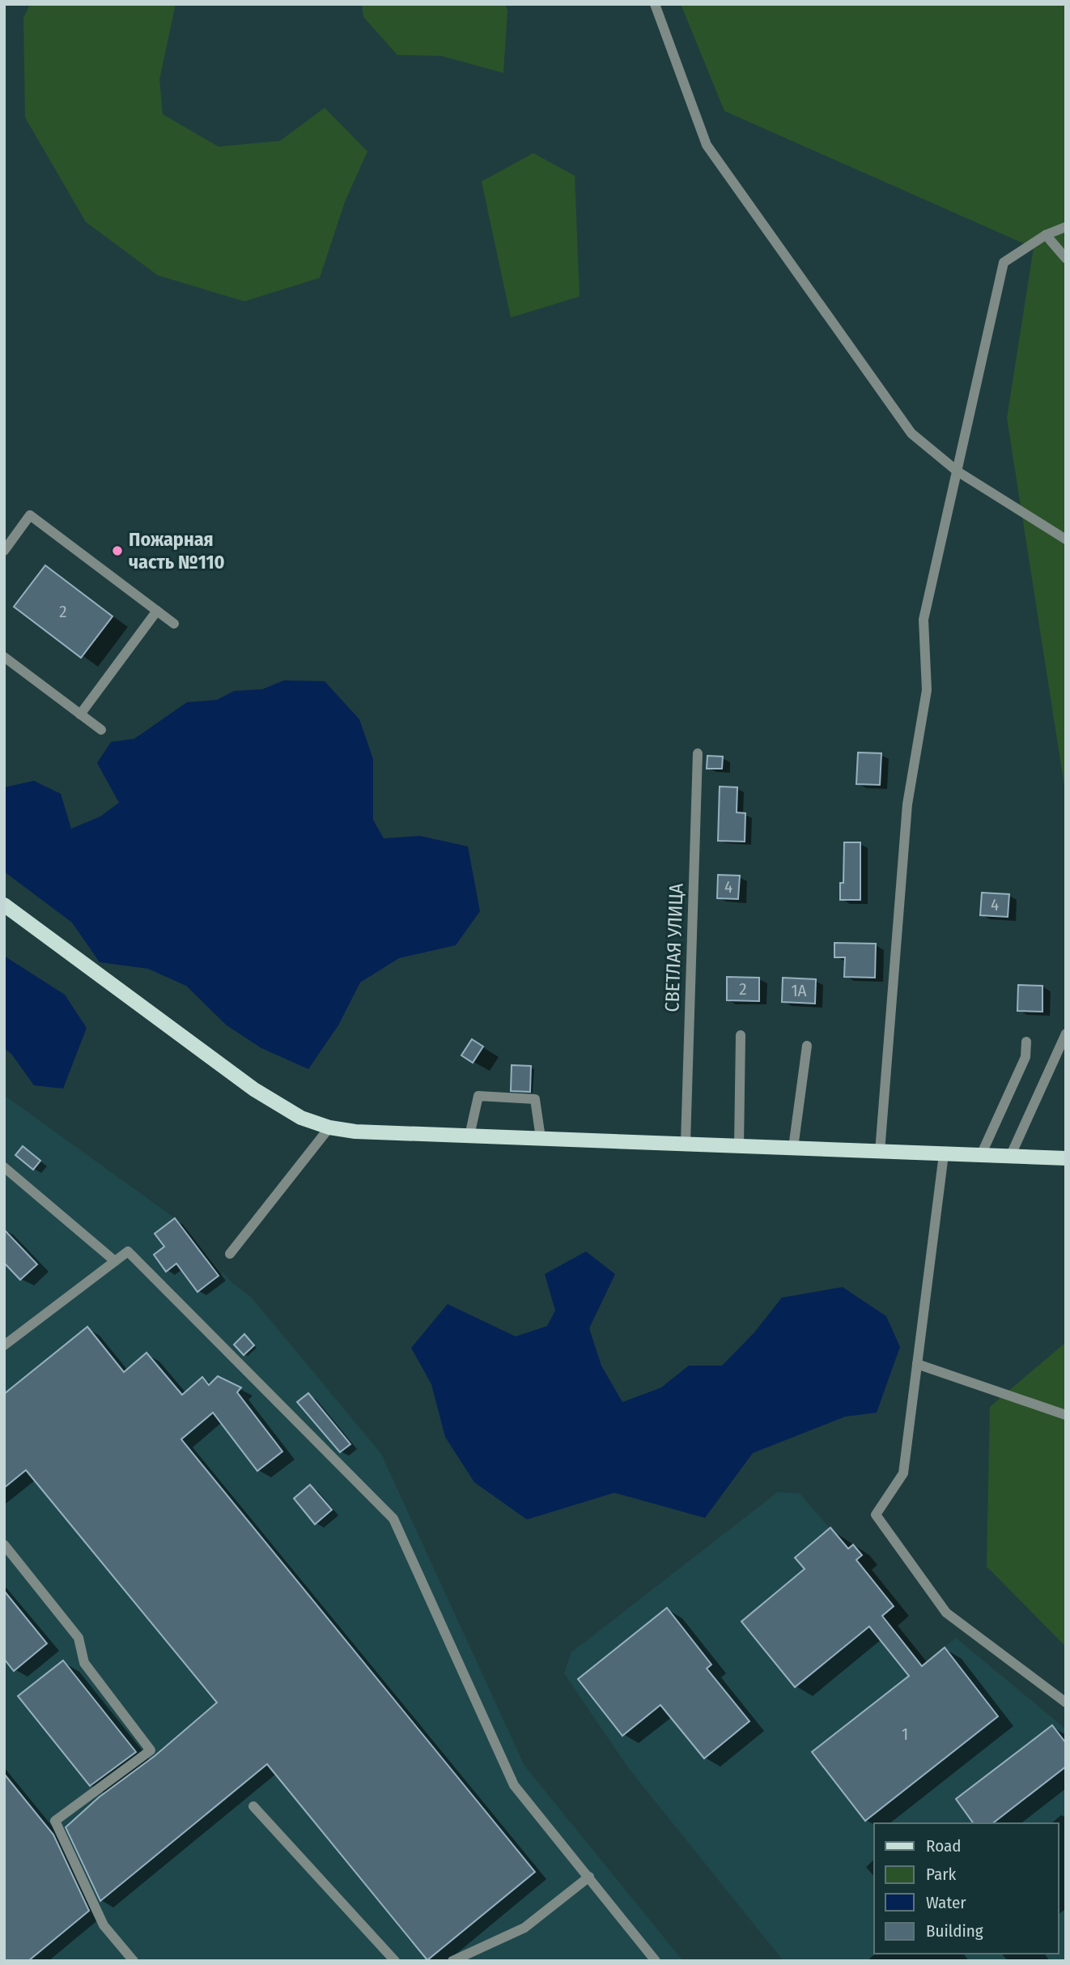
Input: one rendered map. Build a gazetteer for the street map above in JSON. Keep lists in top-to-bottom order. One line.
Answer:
{"streets":{"lane":["СВЕТЛАЯ УЛИЦА"]},"places":["Пожарная часть №110"],"house_numbers":["2","4","4","2","1А","1"],"legend":["Road","Park","Water","Building"]}
